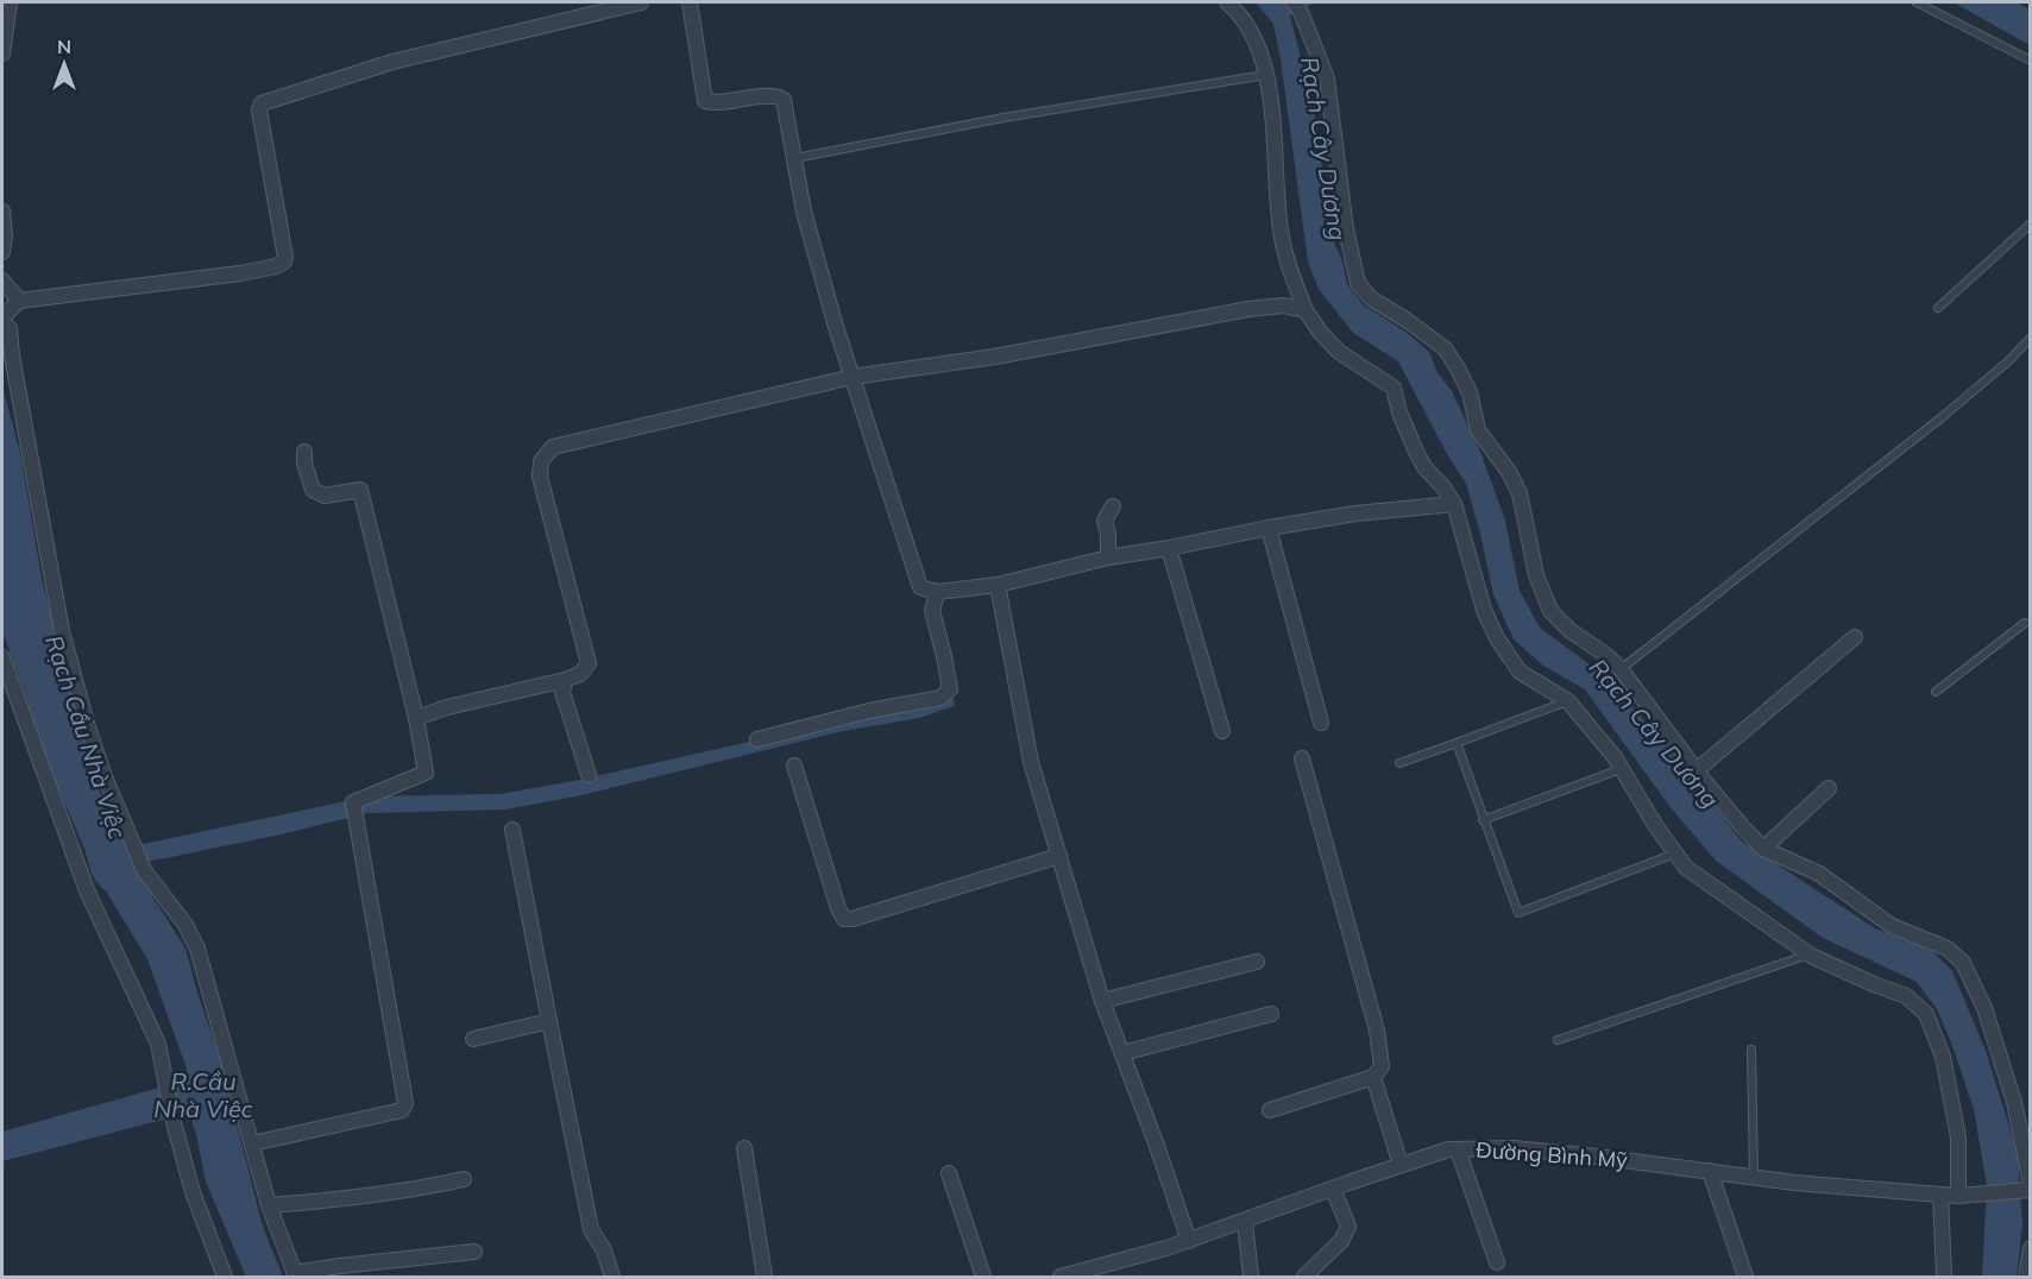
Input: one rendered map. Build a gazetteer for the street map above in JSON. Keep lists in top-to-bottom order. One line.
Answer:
{"streets":{"street":["Đường Bình Mỹ"]},"water":["Rạch Cây Dương","Rạch Cầu Nhà Việc","R.Cầu Nhà Việc"],"north":"top"}
